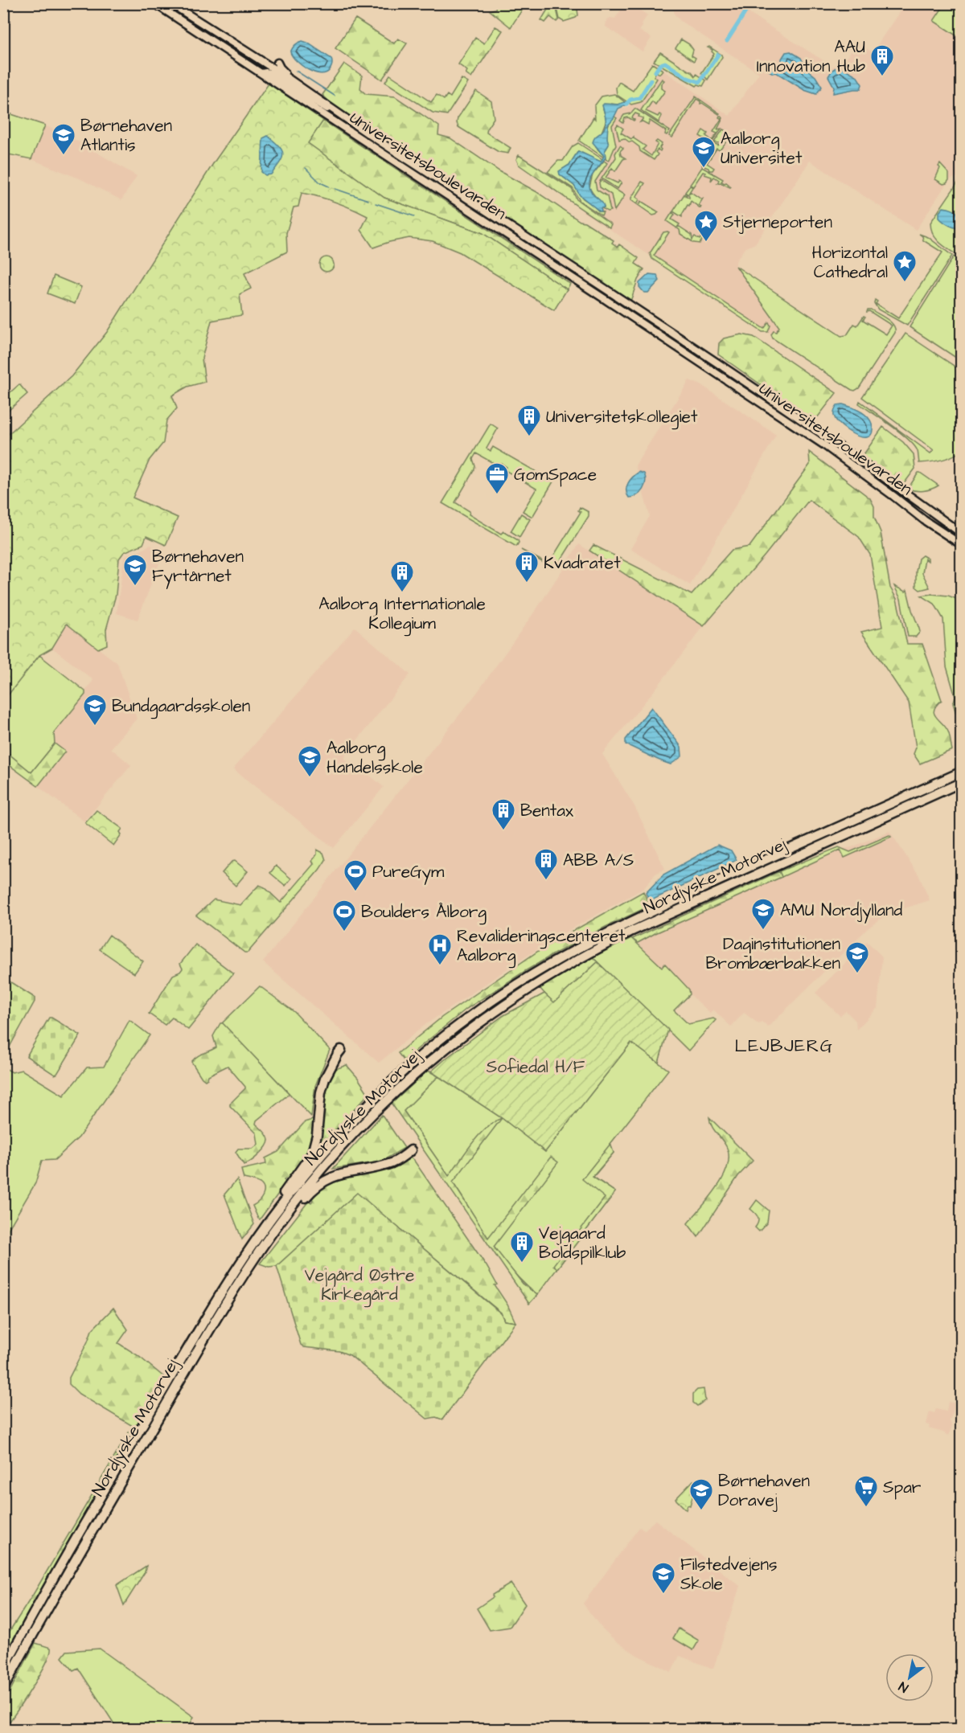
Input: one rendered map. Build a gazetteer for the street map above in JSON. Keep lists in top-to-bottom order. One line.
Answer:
{"streets":{"highway":["Nordjyske Motorvej"],"main road":["Universitetsboulevarden"]},"districts":["LEJBJERG"],"parks":["Sofiedal H/F","Vejgård Østre Kirkegård"],"places":{"building":["AAU Innovation Hub","Universitetskollegiet","Kvadratet","Aalborg Internationale Kollegium","Bentax","ABB A/S","Vejgaard Boldspilklub"],"school or university":["Børnehaven Atlantis","Aalborg Universitet","Børnehaven Fyrtårnet","Bundgaardsskolen","Aalborg Handelsskole","AMU Nordjylland","Daginstitutionen Brombærbakken","Børnehaven Doravej","Filstedvejens Skole"],"place":["Stjerneporten","Horizontal Cathedral"],"office":["GomSpace"],"sports":["PureGym","Boulders Ålborg"],"hospital":["Revalideringscenteret Aalborg"],"supermarket":["Spar"]},"north":"bottom left"}
